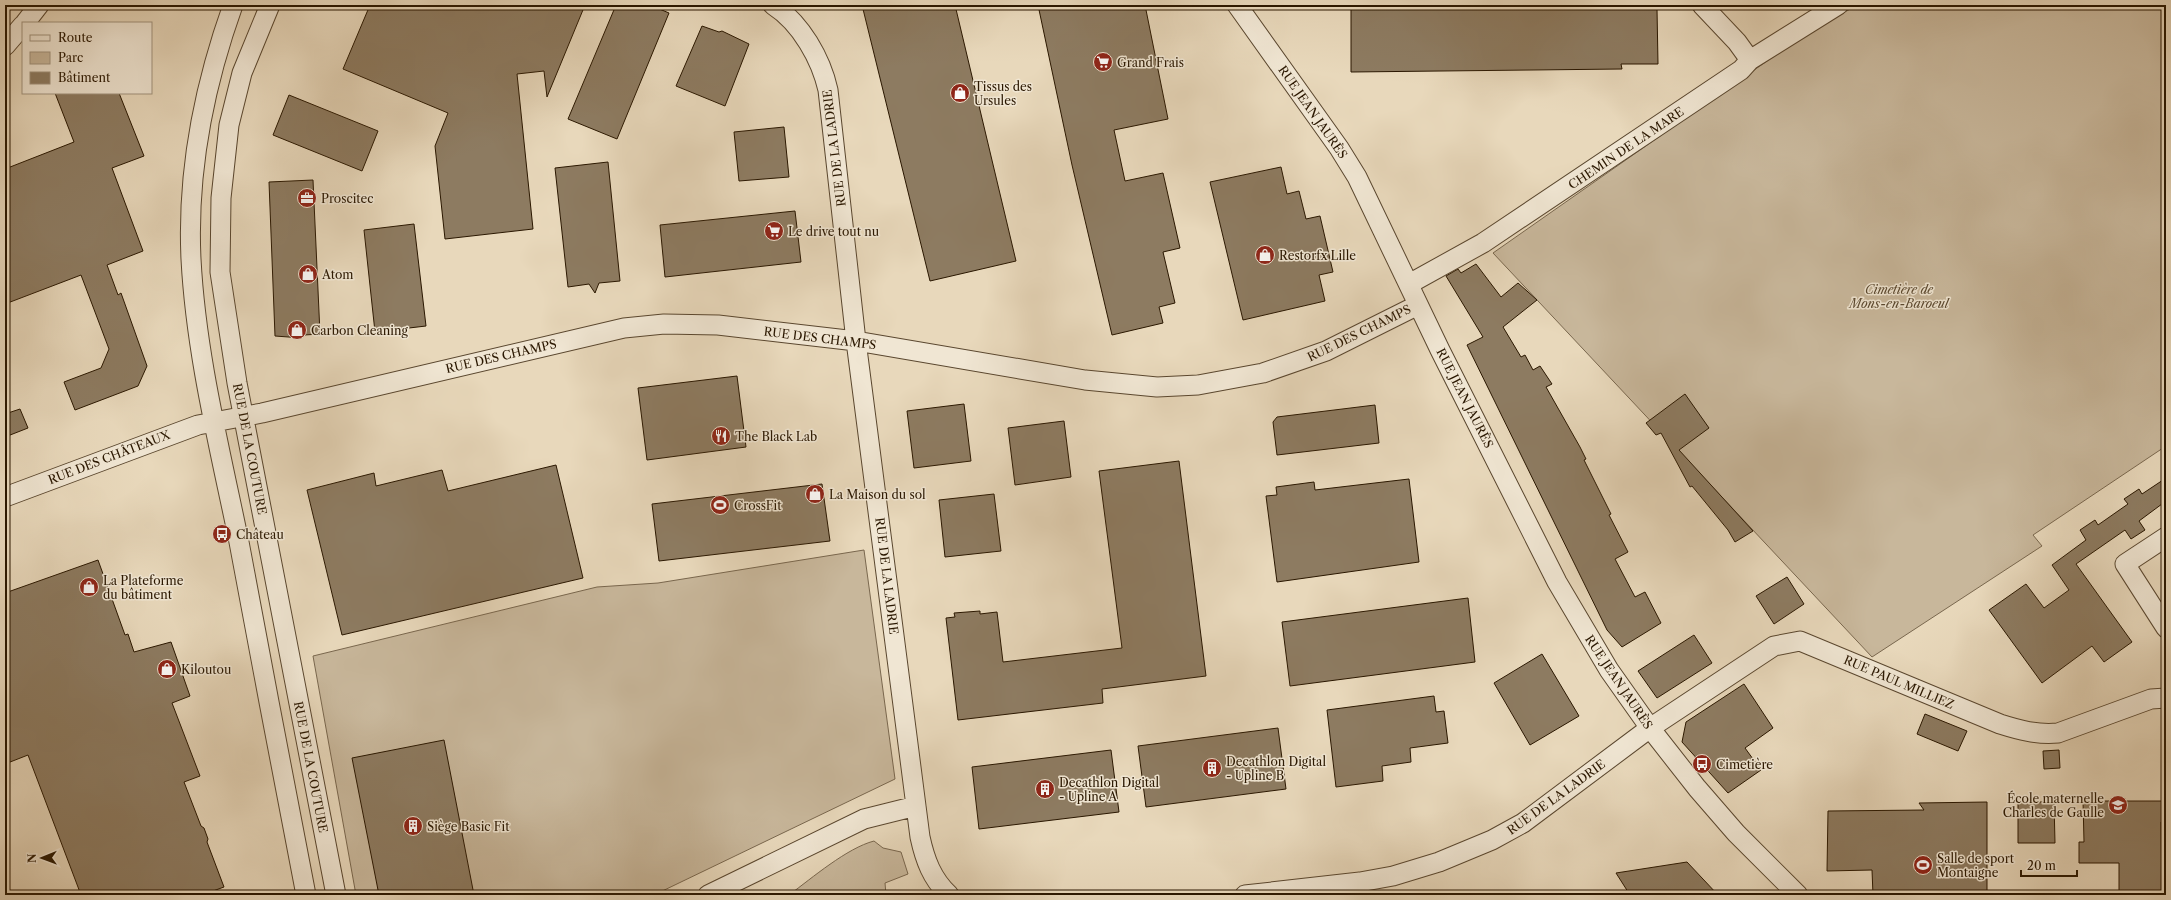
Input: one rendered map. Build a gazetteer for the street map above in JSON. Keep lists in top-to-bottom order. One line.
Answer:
{"streets":{"street":["RUE JEAN JAURÈS","RUE DE LA LADRIE","CHEMIN DE LA MARE","RUE DES CHAMPS","RUE DE LA COUTURE","RUE DES CHÂTEAUX","RUE PAUL MILLIEZ"]},"crossings":[["RUE JEAN JAURÈS","RUE DE LA LADRIE"],["RUE JEAN JAURÈS","CHEMIN DE LA MARE"],["RUE JEAN JAURÈS","RUE DES CHAMPS"],["RUE JEAN JAURÈS","RUE PAUL MILLIEZ"],["RUE DE LA LADRIE","RUE DES CHAMPS"],["RUE DE LA LADRIE","RUE PAUL MILLIEZ"],["RUE DES CHAMPS","RUE DE LA COUTURE"],["RUE DES CHAMPS","RUE DES CHÂTEAUX"]],"parks":["Cimetière de Mons-en-Baroeul"],"places":{"supermarket":["Grand Frais","Le drive tout nu"],"shop":["Tissus des Ursules","Restorfx Lille","Atom","Carbon Cleaning","La Maison du sol","La Plateforme du bâtiment","Kiloutou"],"office":["Proscitec"],"restaurant":["The Black Lab"],"sports":["CrossFit","Salle de sport Montaigne"],"bus stop":["Château","Cimetière"],"building":["Decathlon Digital - Upline B","Decathlon Digital - Upline A","Siège Basic Fit"],"school or university":["École maternelle Charles de Gaulle"]},"legend":["Route","Parc","Bâtiment"],"scale_bar":"20 m","north":"left"}
